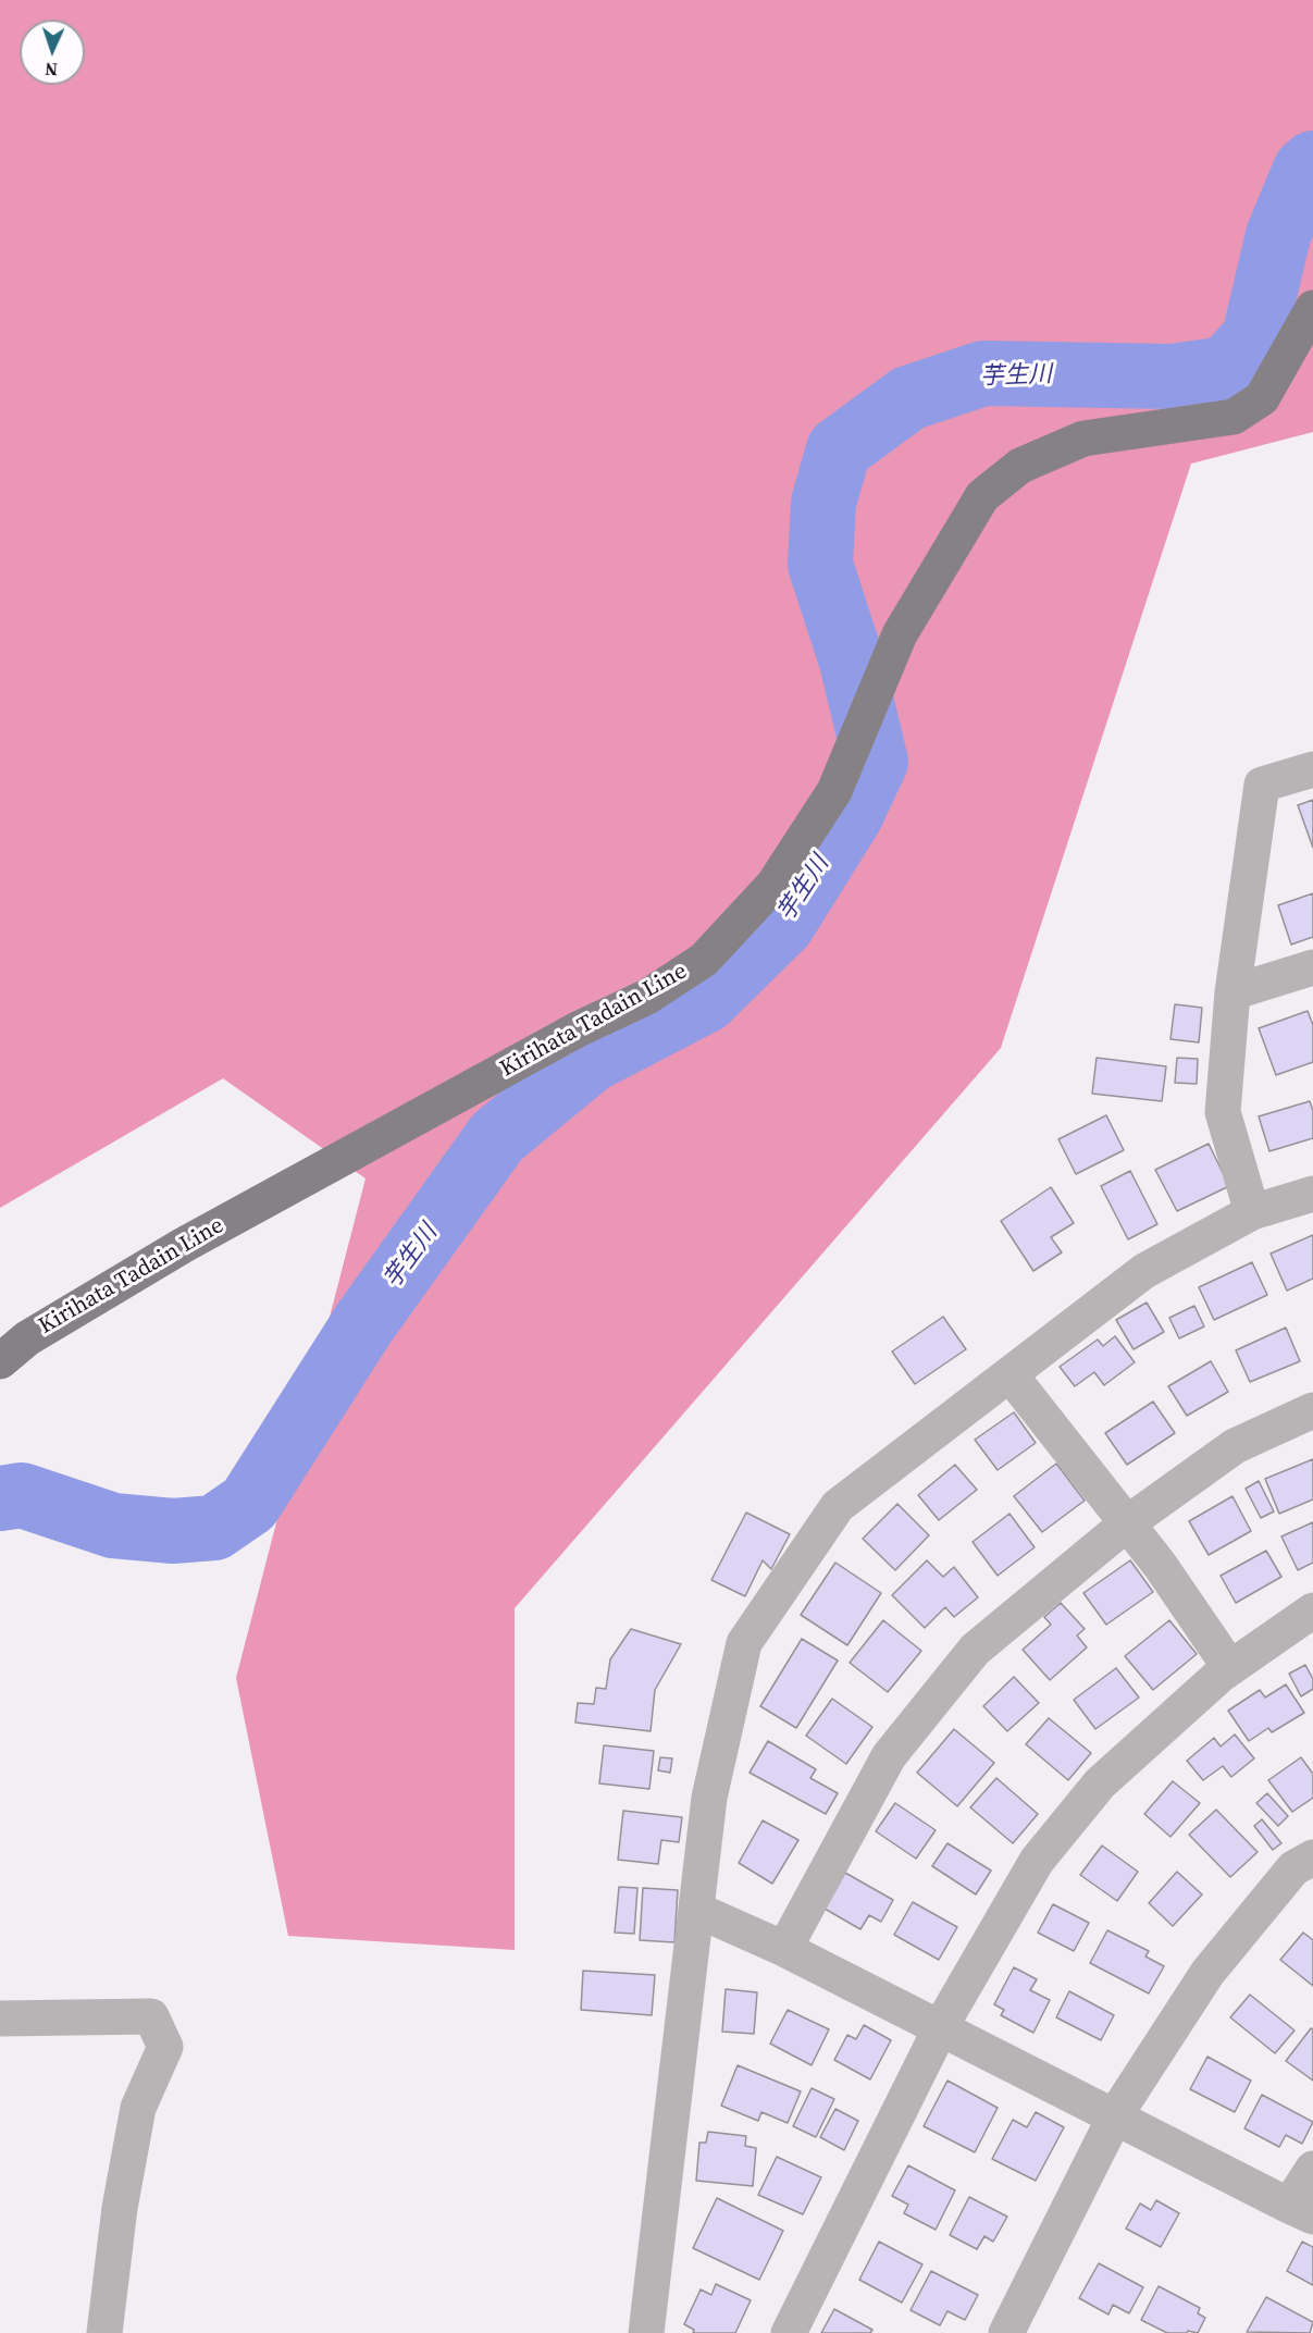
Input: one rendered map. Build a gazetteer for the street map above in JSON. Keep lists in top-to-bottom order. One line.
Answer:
{"streets":{"main road":["Kirihata Tadain Line"]},"water":["芋生川"],"north":"bottom"}
